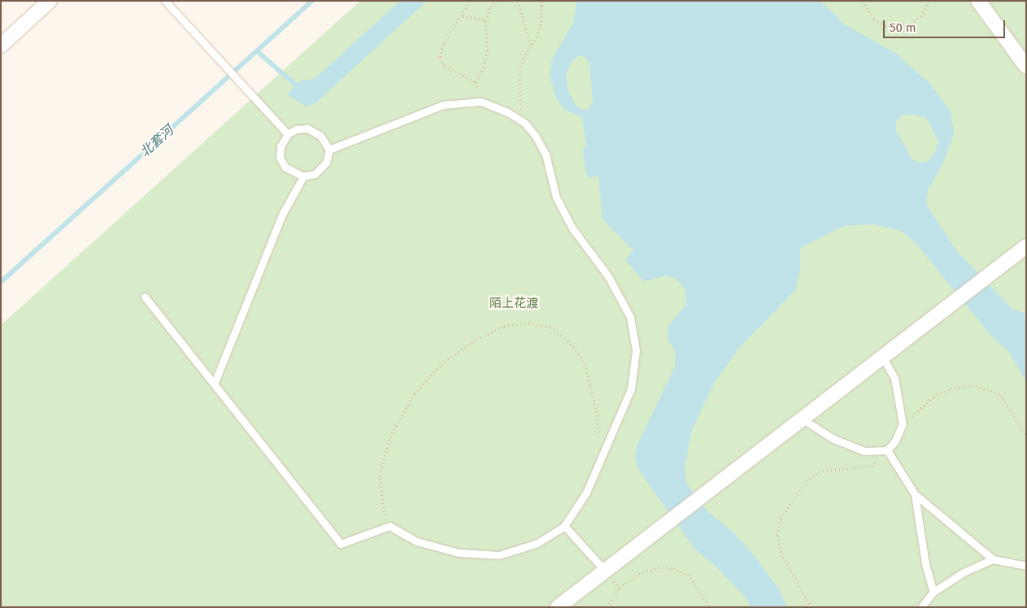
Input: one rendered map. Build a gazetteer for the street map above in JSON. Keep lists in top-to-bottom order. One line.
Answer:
{"water":["北套河"],"parks":["陌上花渡"],"scale_bar":"50 m"}
